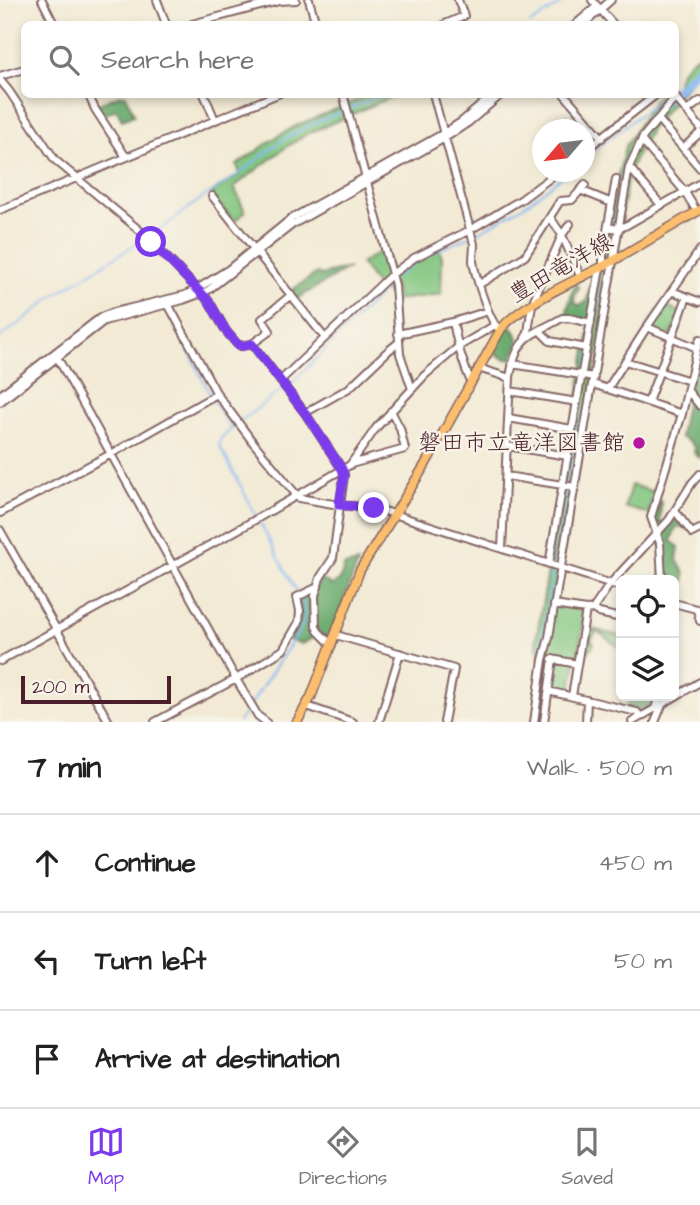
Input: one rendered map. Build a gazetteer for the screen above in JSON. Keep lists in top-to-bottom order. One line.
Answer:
{"streets":{"main road":["豊田竜洋線"]},"places":["磐田市立竜洋図書館"],"scale_bar":"200 m","north":"bottom left","page":{"search":"Search here","scale":"200 m","heading":["7 min","Walk · 500 m"],"list":[["Continue","450 m"],["Turn left","50 m"],"Arrive at destination"],"nav":["Map","Directions","Saved"]}}
